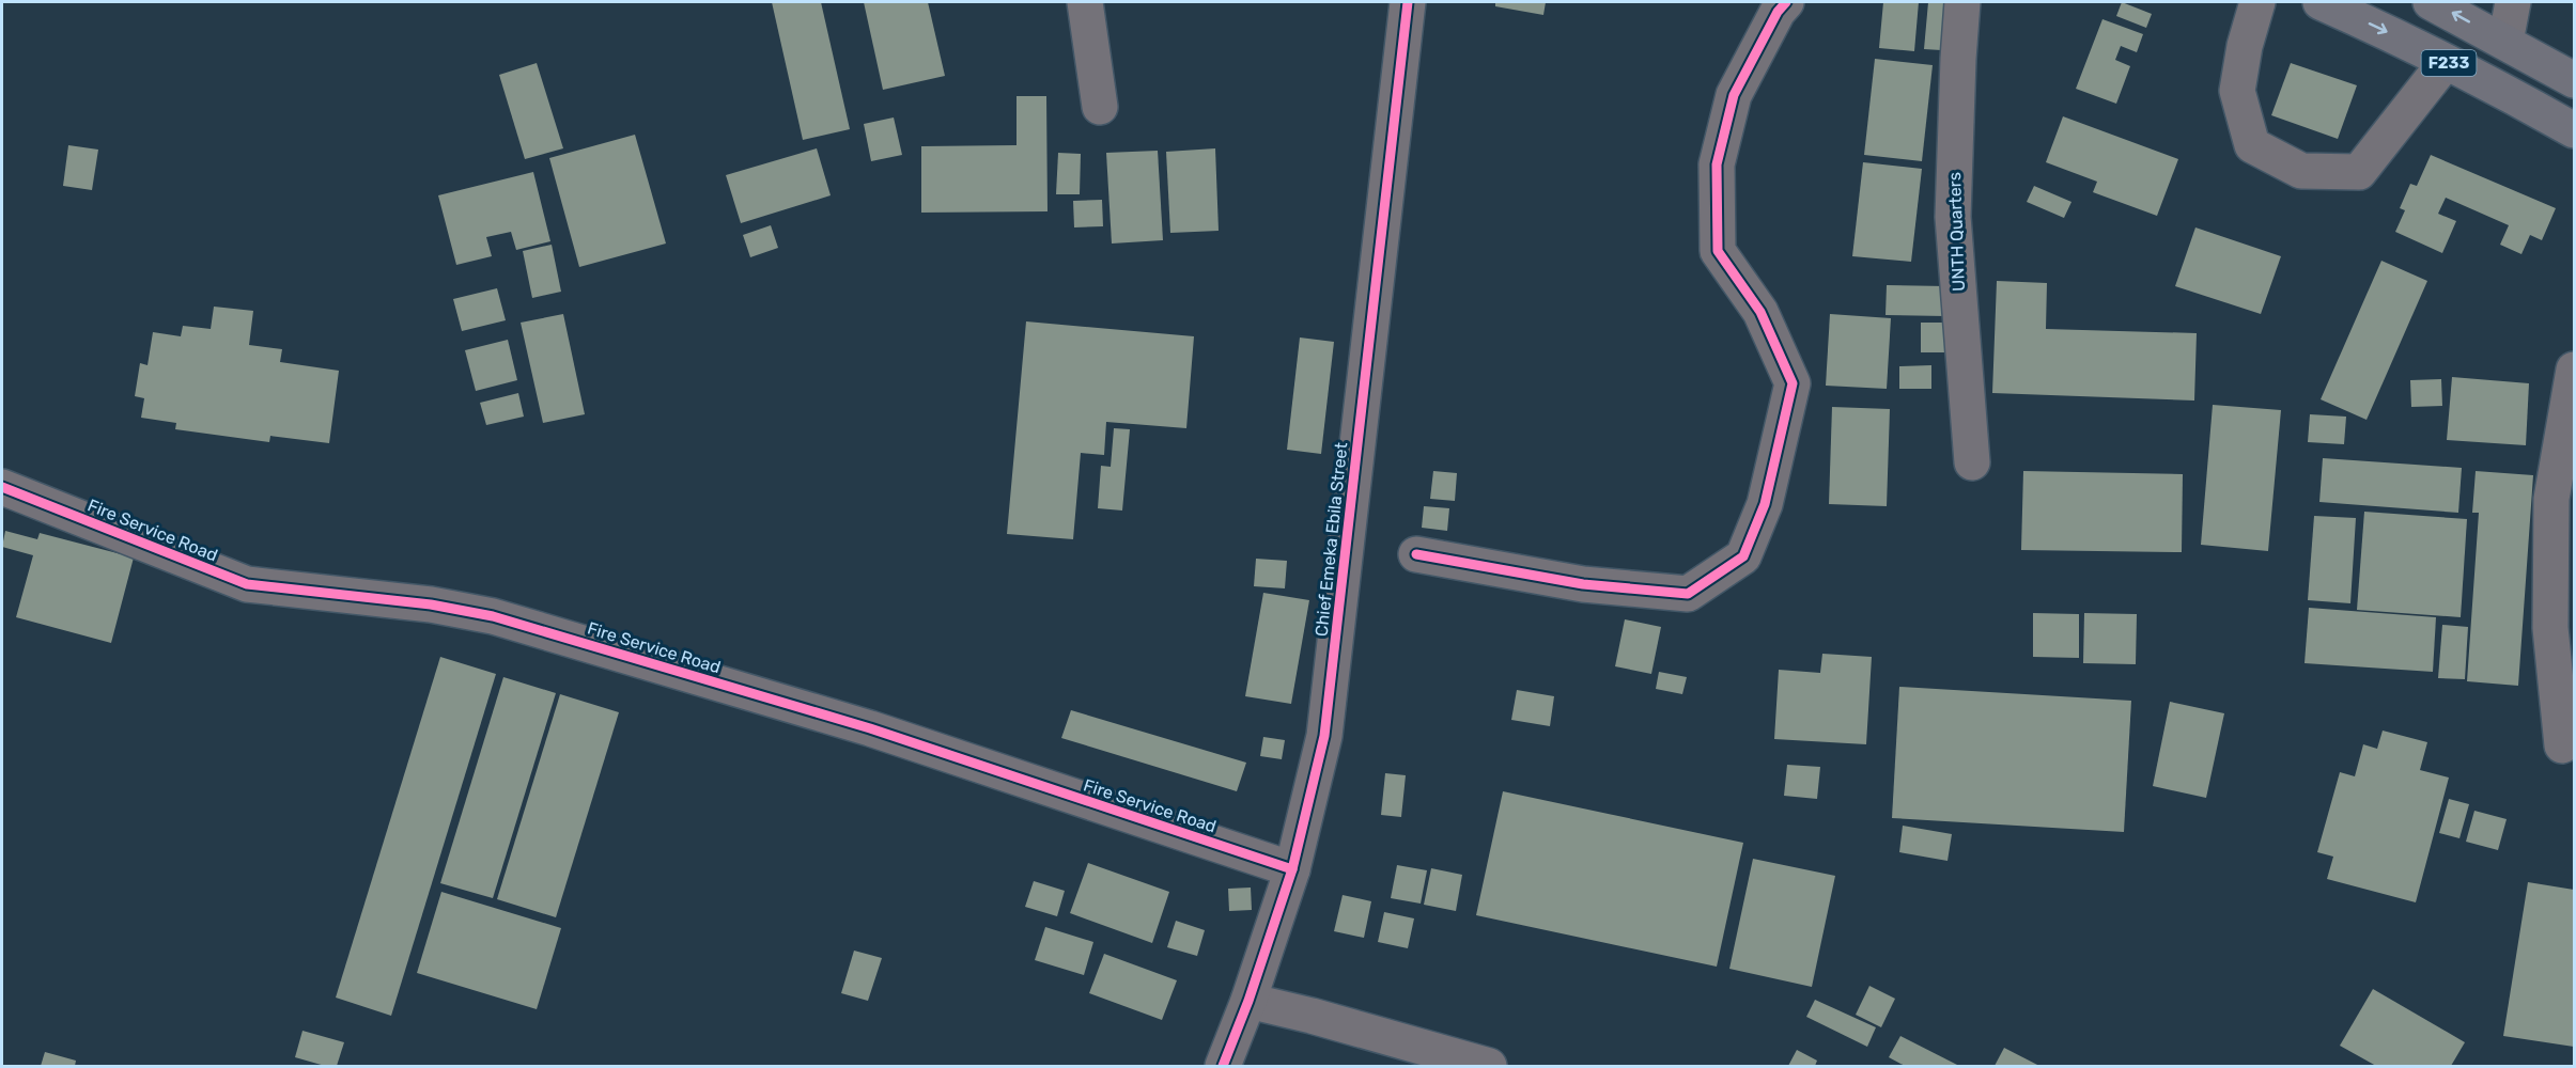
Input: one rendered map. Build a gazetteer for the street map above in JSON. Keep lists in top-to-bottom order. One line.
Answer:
{"streets":{"main road":["F233"],"street":["UNTH Quarters","Fire Service Road","Chief Emeka Ebila Street"]},"crossings":[["Fire Service Road","Chief Emeka Ebila Street"]]}
